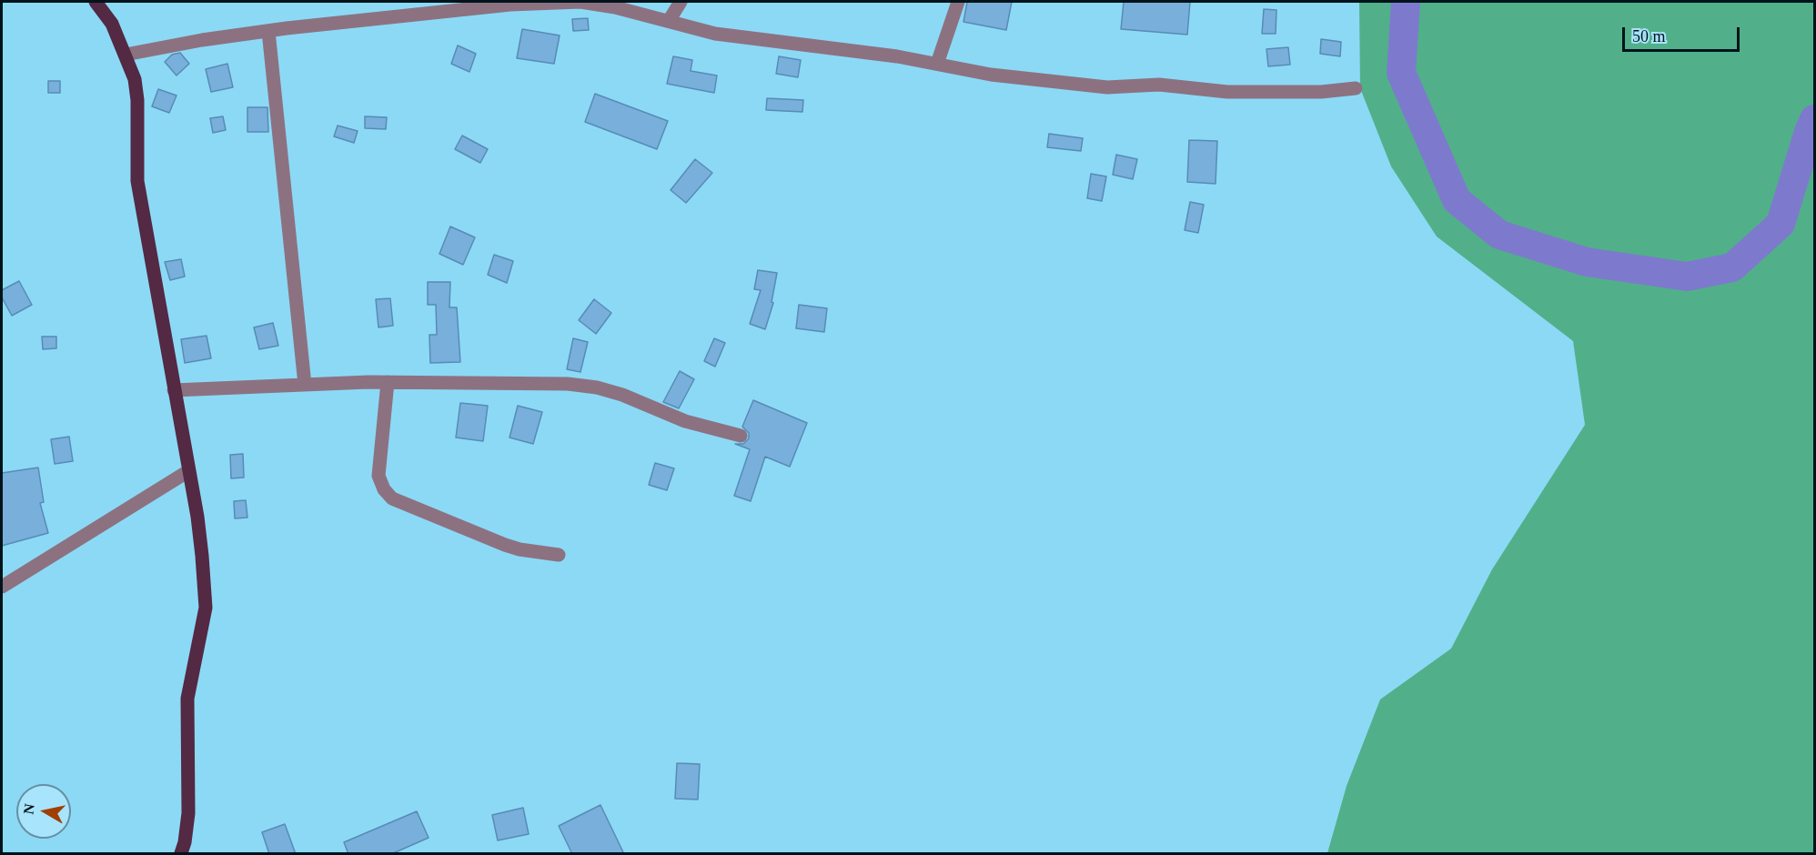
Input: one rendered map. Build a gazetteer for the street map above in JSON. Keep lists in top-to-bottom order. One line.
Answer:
{"scale_bar":"50 m","north":"left"}
